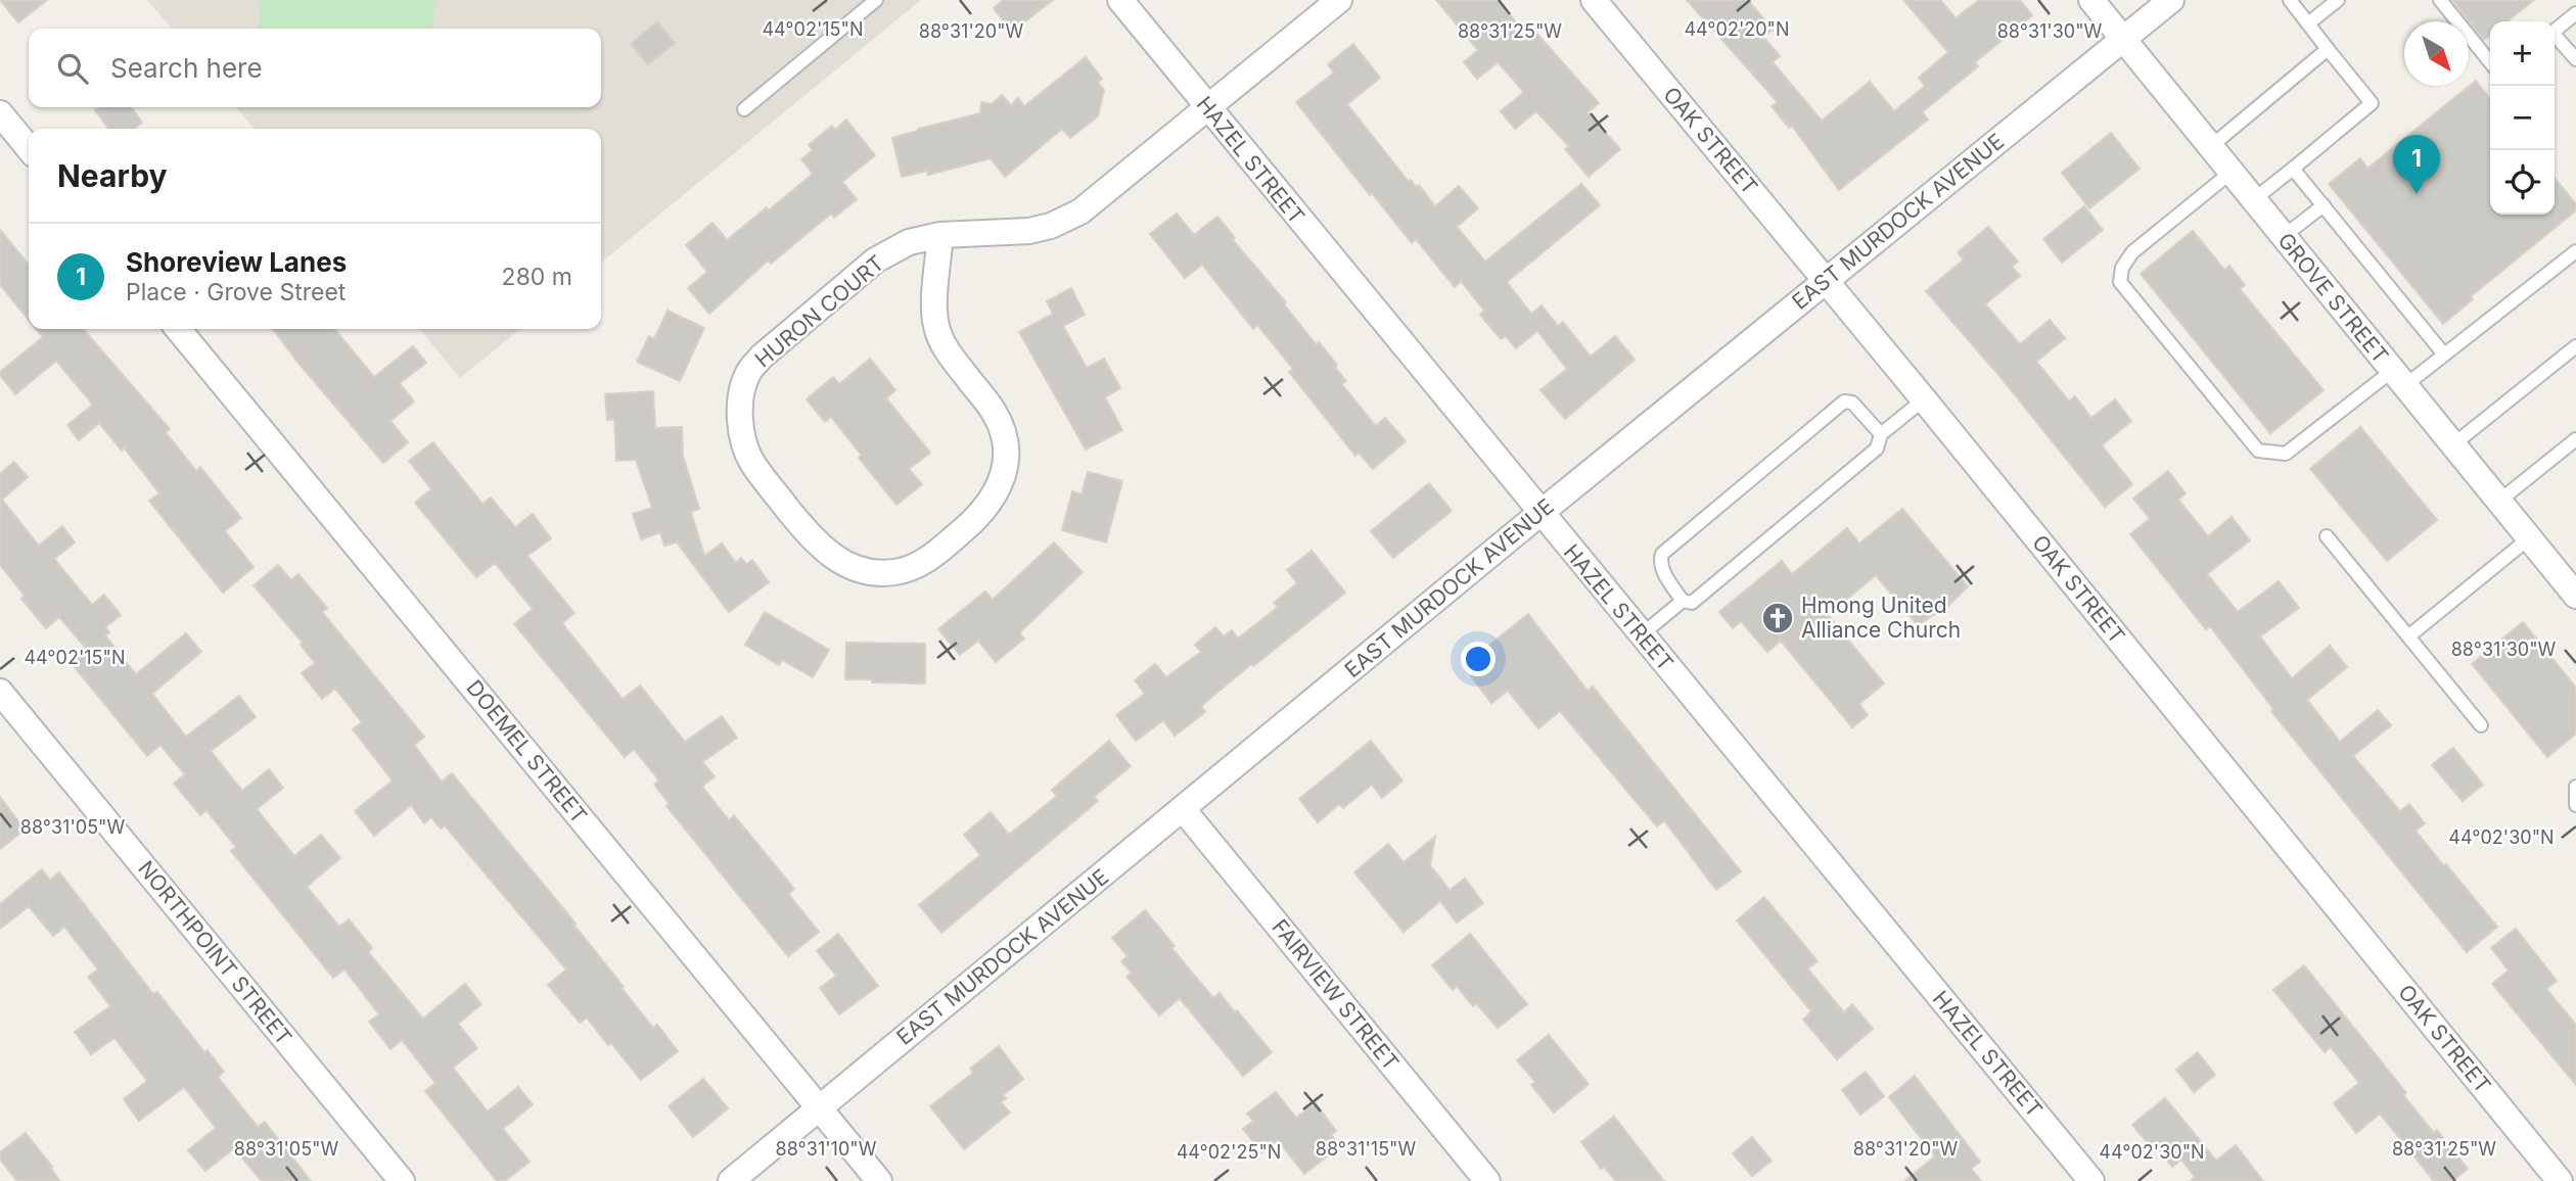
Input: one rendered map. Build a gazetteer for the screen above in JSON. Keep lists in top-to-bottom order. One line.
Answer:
{"streets":{"street":["OAK STREET","HAZEL STREET","EAST MURDOCK AVENUE","GROVE STREET","HURON COURT","DOEMEL STREET","NORTHPOINT STREET","FAIRVIEW STREET"]},"crossings":[["OAK STREET","EAST MURDOCK AVENUE"],["HAZEL STREET","EAST MURDOCK AVENUE"],["HAZEL STREET","HURON COURT"],["EAST MURDOCK AVENUE","GROVE STREET"],["EAST MURDOCK AVENUE","DOEMEL STREET"],["EAST MURDOCK AVENUE","FAIRVIEW STREET"]],"places":{"church":["Hmong United Alliance Church"]},"north":"bottom right","page":{"map_buttons":["+","−"],"search":"Search here","heading":"Nearby","pins":"1","list":[{"mark":"1","name":"Shoreview Lanes","note":"Place · Grove Street","value":"280 m"}]},"coordinates":["44°02'20\"N","44°02'15\"N","88°31'30\"W","88°31'20\"W","88°31'25\"W","88°31'05\"W","44°02'30\"N","88°31'10\"W","88°31'15\"W","44°02'25\"N"]}
